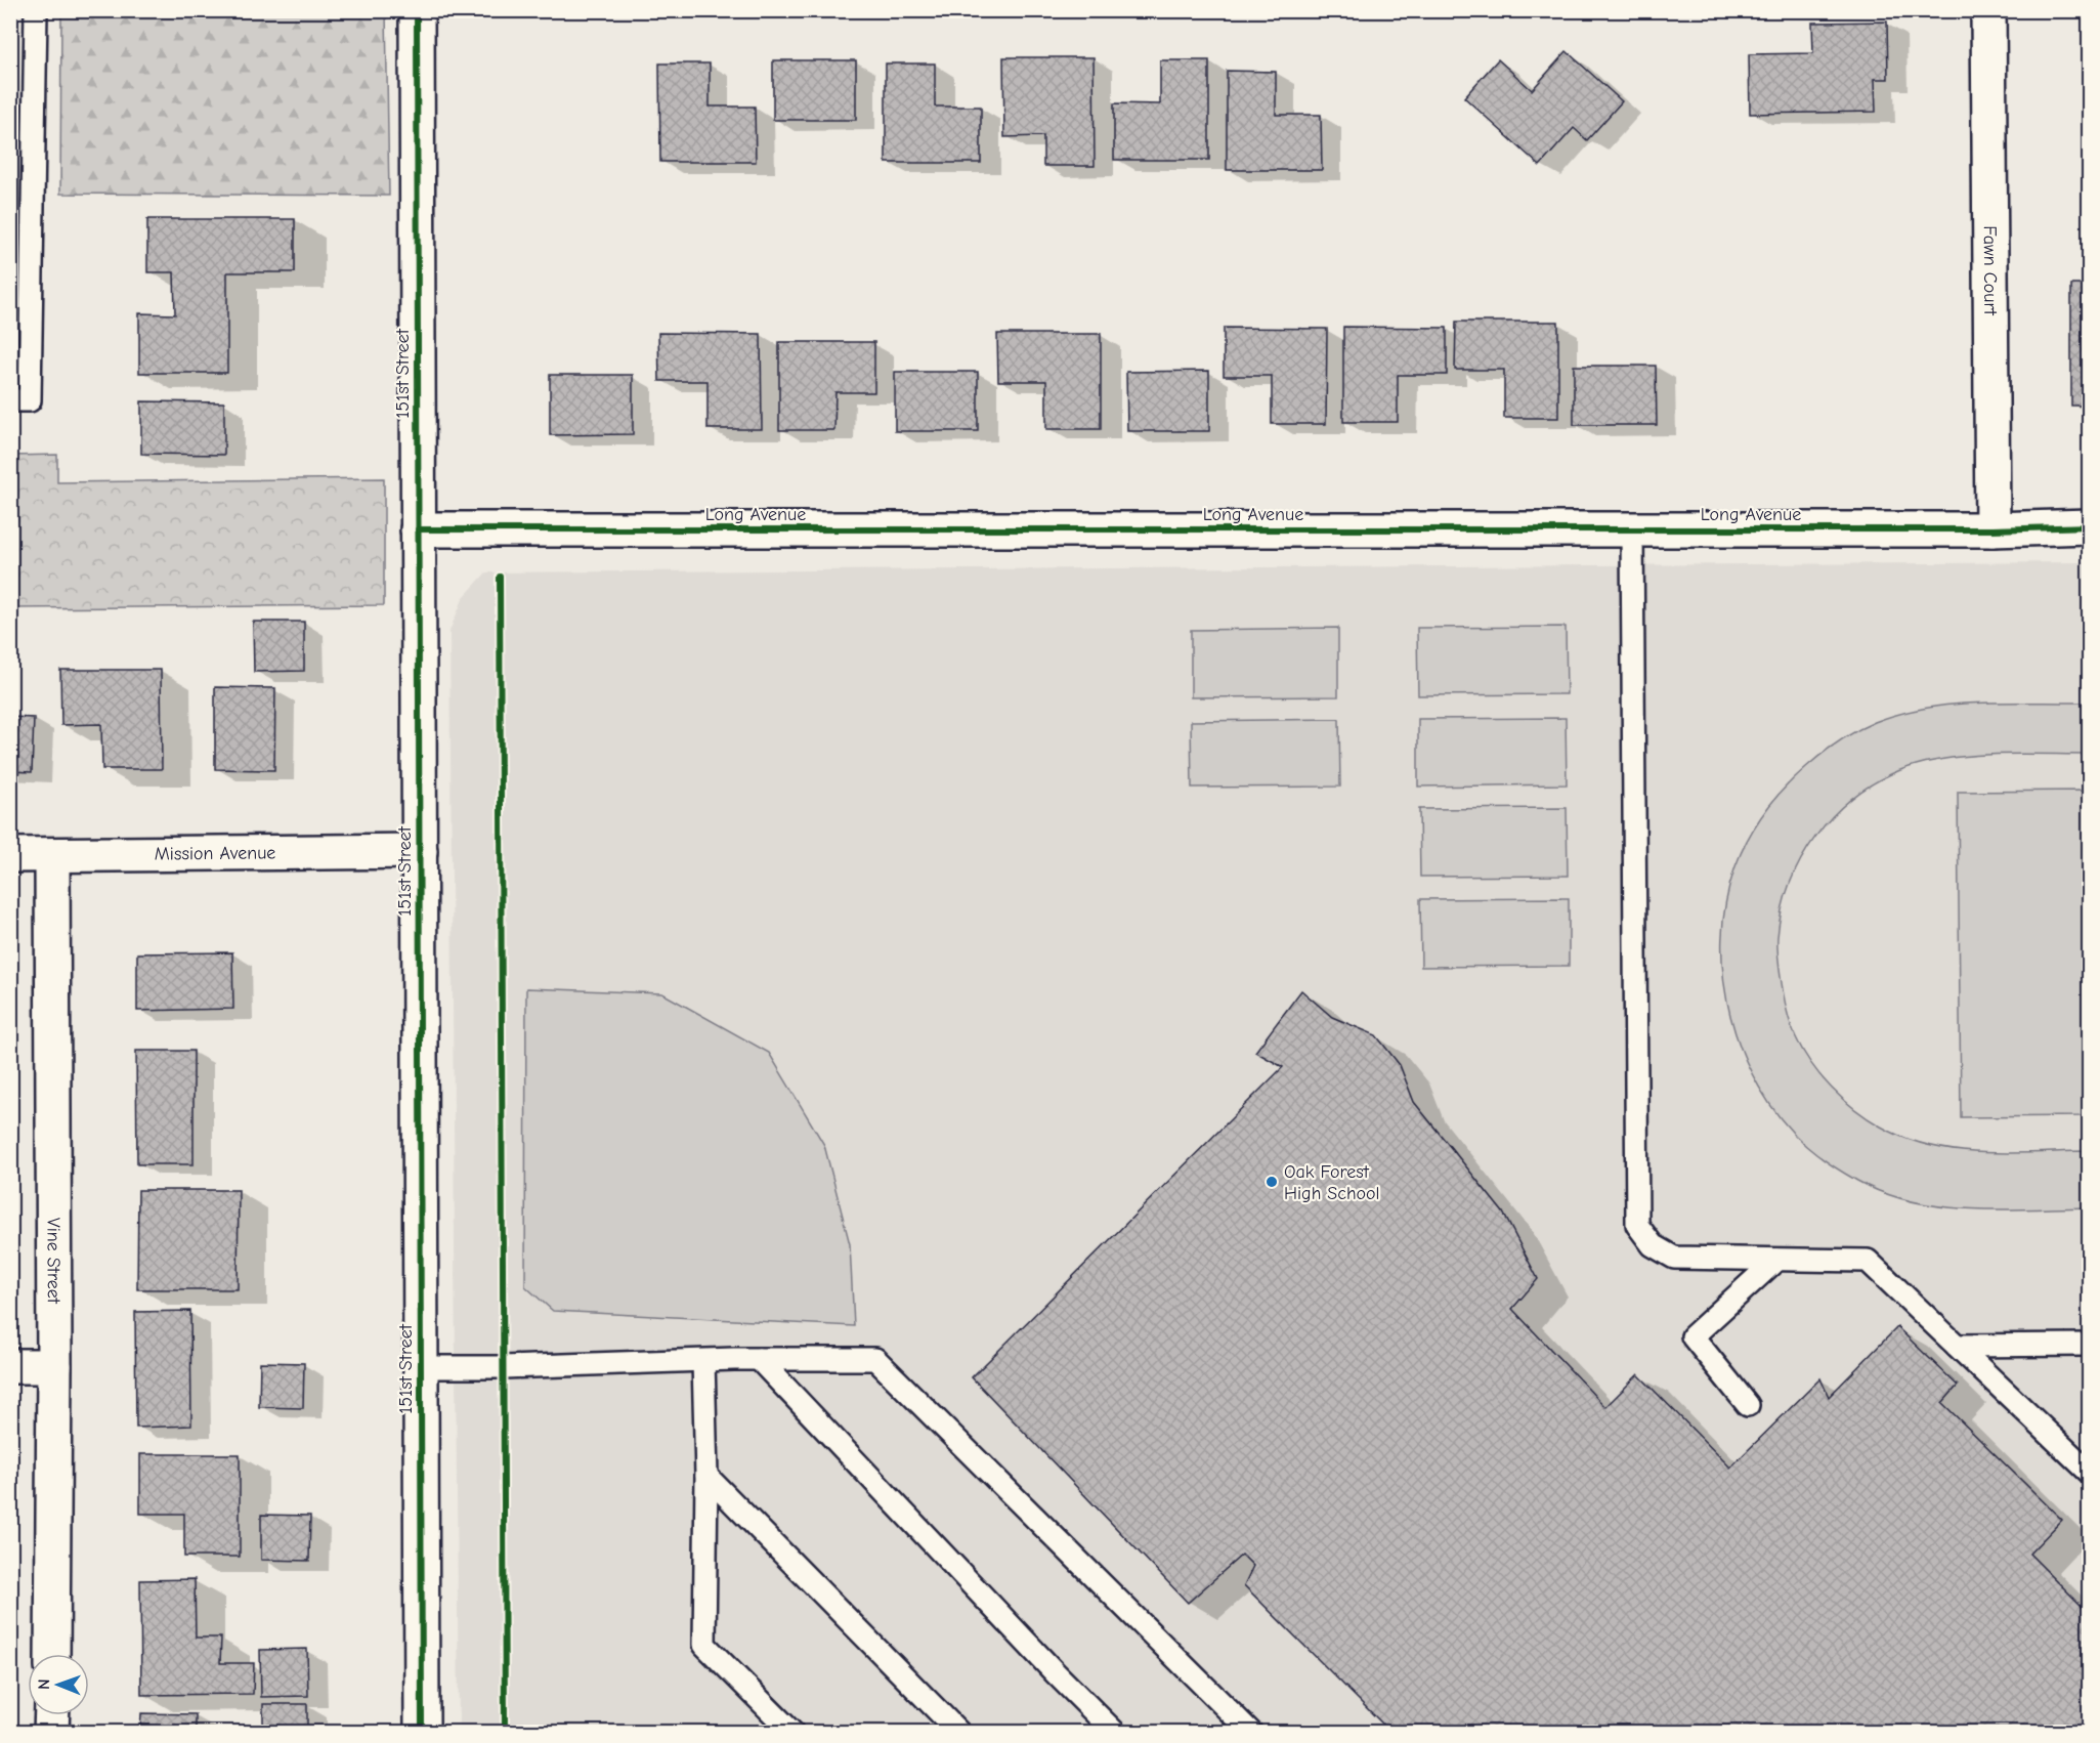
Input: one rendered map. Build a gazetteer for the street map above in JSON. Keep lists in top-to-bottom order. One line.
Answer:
{"streets":{"street":["Fawn Court","151st Street","Long Avenue","Mission Avenue","Vine Street"]},"crossings":[["Fawn Court","Long Avenue"],["151st Street","Long Avenue"],["151st Street","Mission Avenue"],["Mission Avenue","Vine Street"]],"places":["Oak Forest High School"],"north":"left"}
